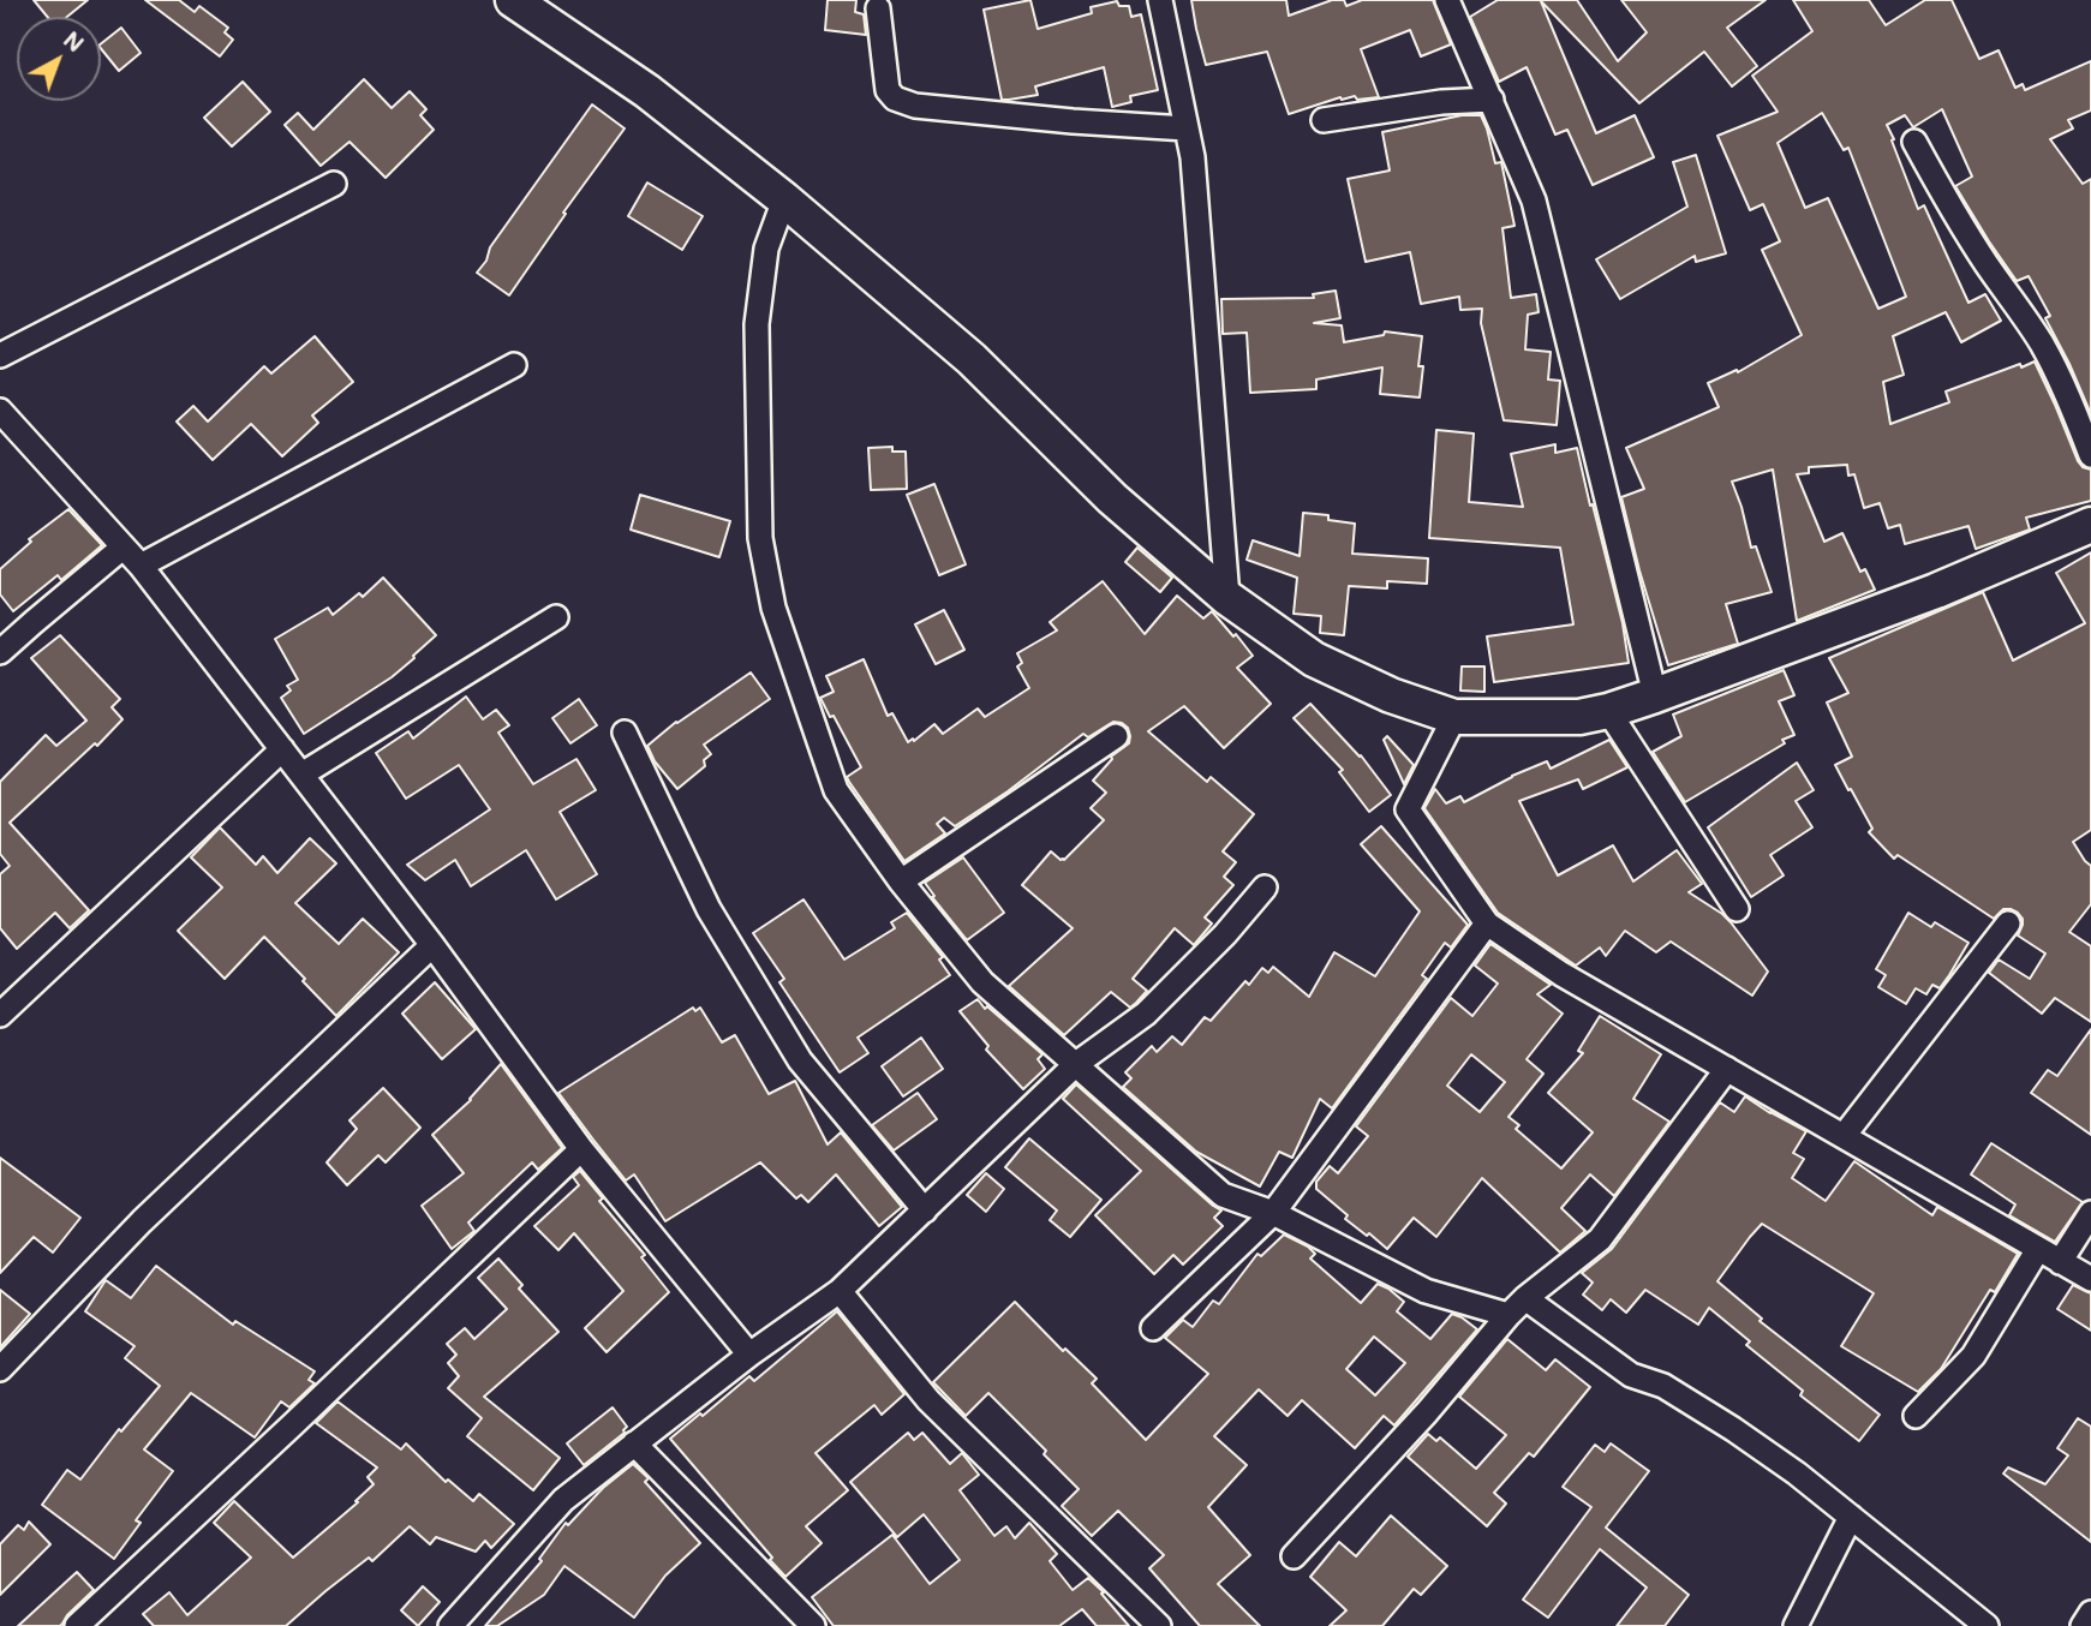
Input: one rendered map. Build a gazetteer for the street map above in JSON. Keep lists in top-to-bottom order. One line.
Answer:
{"north":"top right"}
